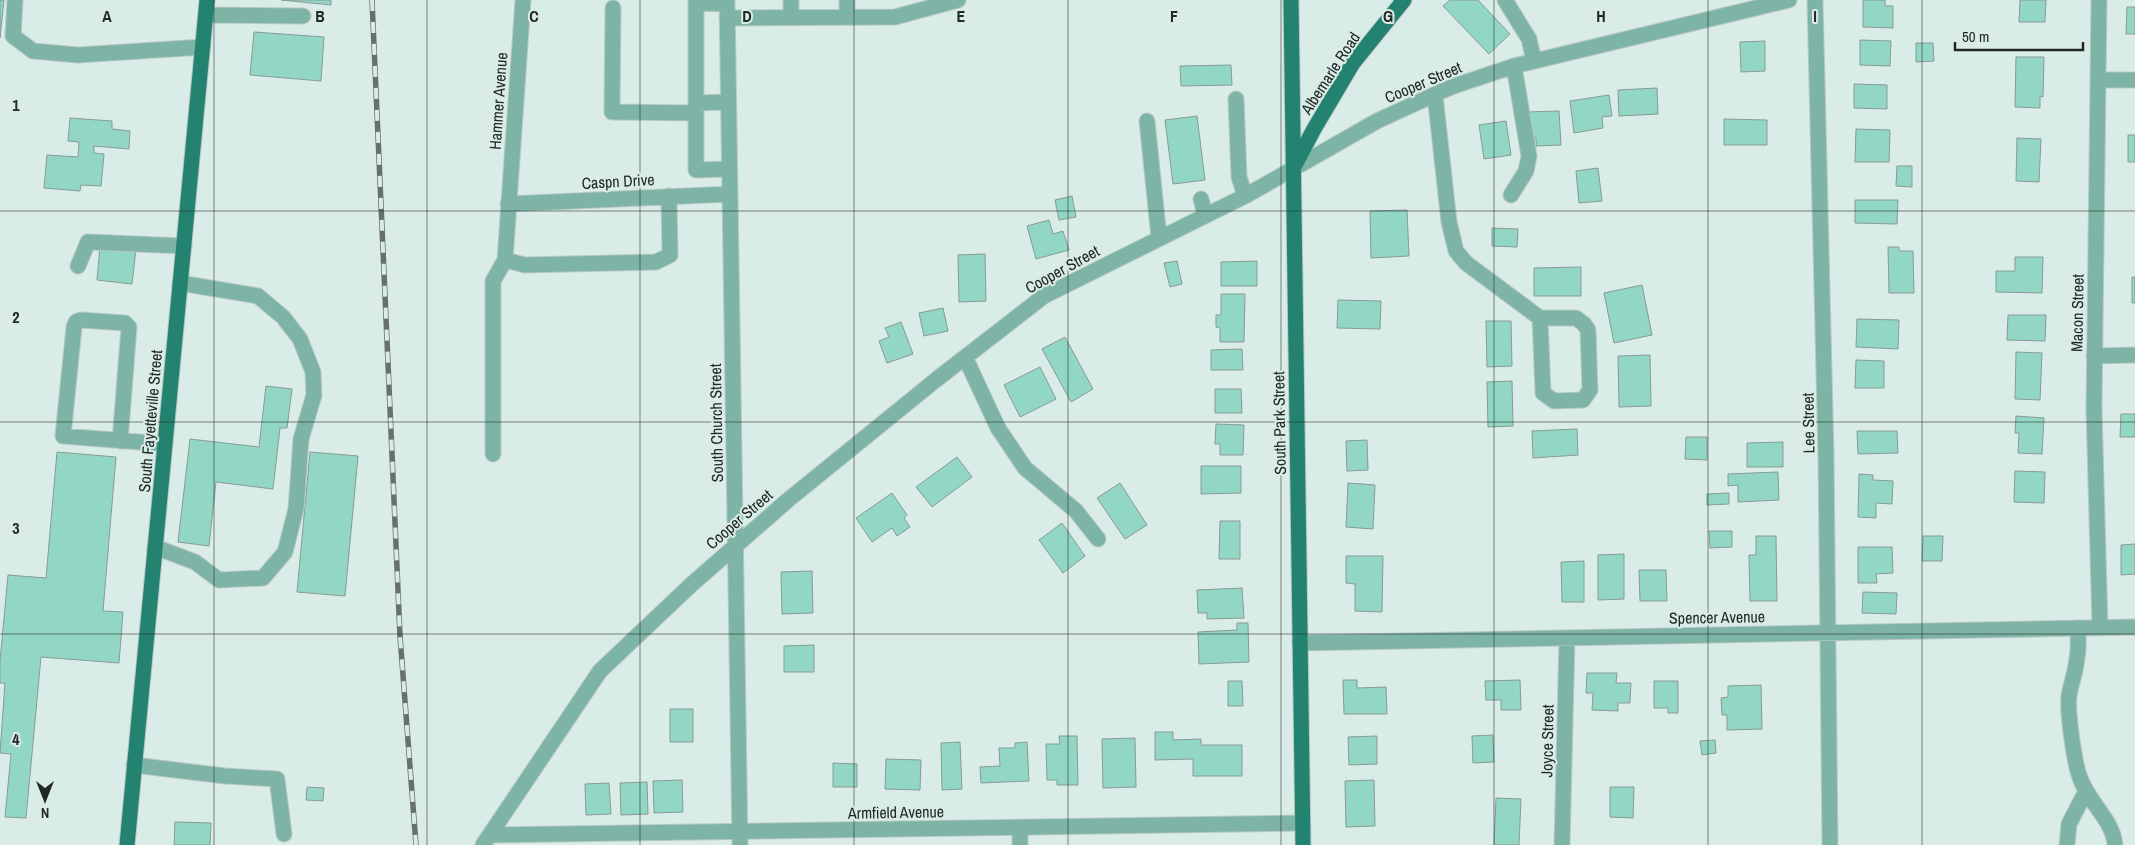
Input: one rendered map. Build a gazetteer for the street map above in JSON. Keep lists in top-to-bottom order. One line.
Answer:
{"streets":{"main road":["Albemarle Road","South Fayetteville Street","South Park Street"],"street":["Cooper Street","Hammer Avenue","Caspn Drive","Macon Street","South Church Street","Lee Street","Spencer Avenue","Joyce Street","Armfield Avenue"]},"crossings":[["Albemarle Road","Cooper Street"],["Albemarle Road","South Park Street"],["Cooper Street","South Church Street"],["Cooper Street","South Park Street"],["Cooper Street","Armfield Avenue"],["Hammer Avenue","Caspn Drive"],["Caspn Drive","South Church Street"],["Macon Street","Spencer Avenue"],["South Church Street","Armfield Avenue"],["South Park Street","Spencer Avenue"],["South Park Street","Armfield Avenue"],["Lee Street","Spencer Avenue"],["Spencer Avenue","Joyce Street"]],"scale_bar":"50 m","north":"bottom","grid":{"columns":["A","B","C","D","E","F","G","H","I"],"rows":["1","2","3","4"]}}
